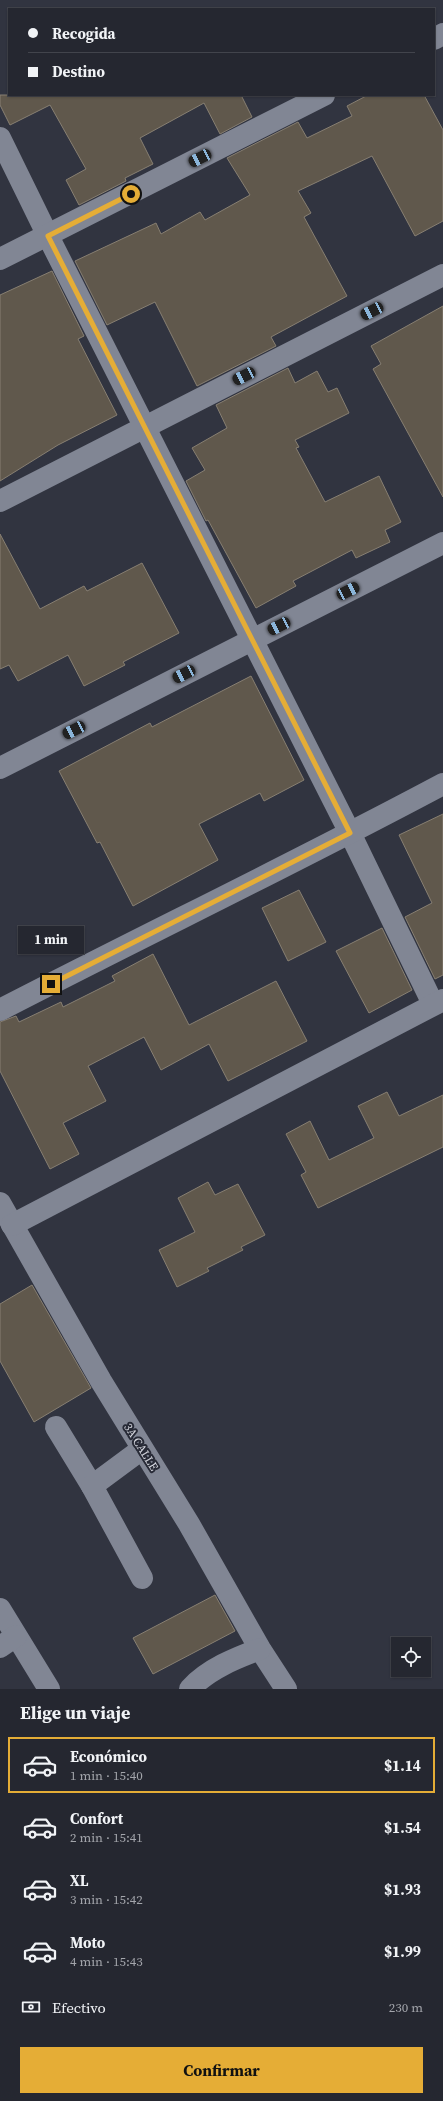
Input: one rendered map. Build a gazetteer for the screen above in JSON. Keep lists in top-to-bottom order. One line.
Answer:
{"streets":{"street":["3A CALLE"]},"page":{"banner":["Recogida","Destino"],"bubble":"1 min","heading":"Elige un viaje","list":[{"name":"Económico","note":"1 min · 15:40","value":"$1.14"},{"name":"Confort","note":"2 min · 15:41","value":"$1.54"},{"name":"XL","note":"3 min · 15:42","value":"$1.93"},{"name":"Moto","note":"4 min · 15:43","value":"$1.99"}],"pay":["Efectivo","230 m"],"buttons":"Confirmar"}}
